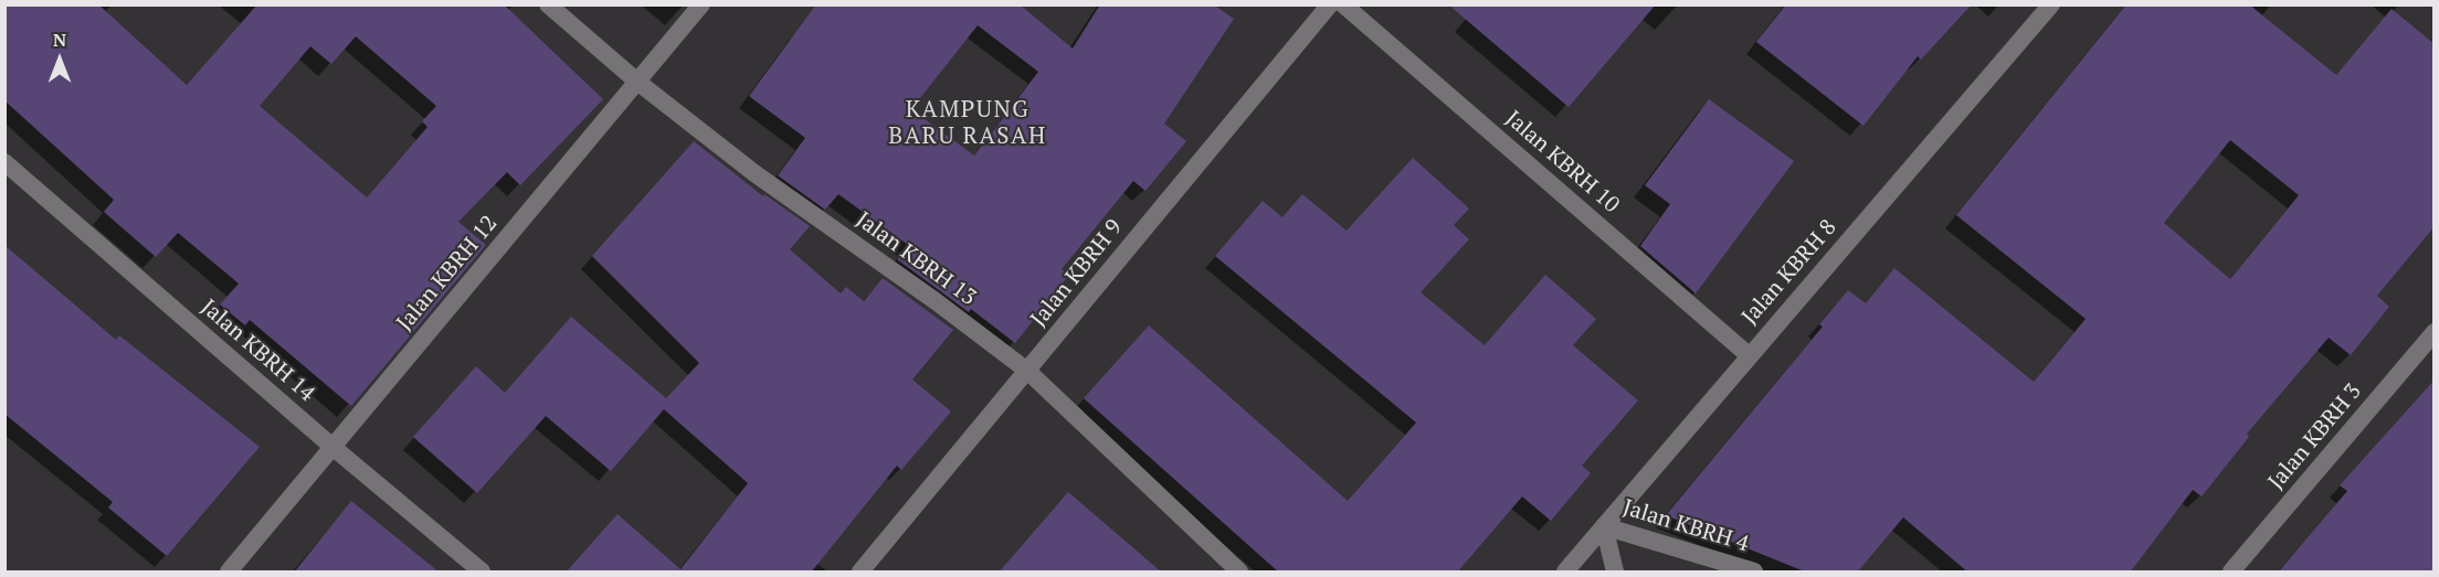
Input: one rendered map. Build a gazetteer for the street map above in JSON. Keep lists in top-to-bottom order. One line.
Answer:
{"streets":{"street":["Jalan KBRH 10","Jalan KBRH 13","Jalan KBRH 8","Jalan KBRH 12","Jalan KBRH 9","Jalan KBRH 14","Jalan KBRH 3","Jalan KBRH 4"]},"crossings":[["Jalan KBRH 10","Jalan KBRH 8"],["Jalan KBRH 13","Jalan KBRH 12"],["Jalan KBRH 13","Jalan KBRH 9"],["Jalan KBRH 8","Jalan KBRH 4"],["Jalan KBRH 12","Jalan KBRH 14"]],"districts":["KAMPUNG BARU RASAH"],"north":"top"}
